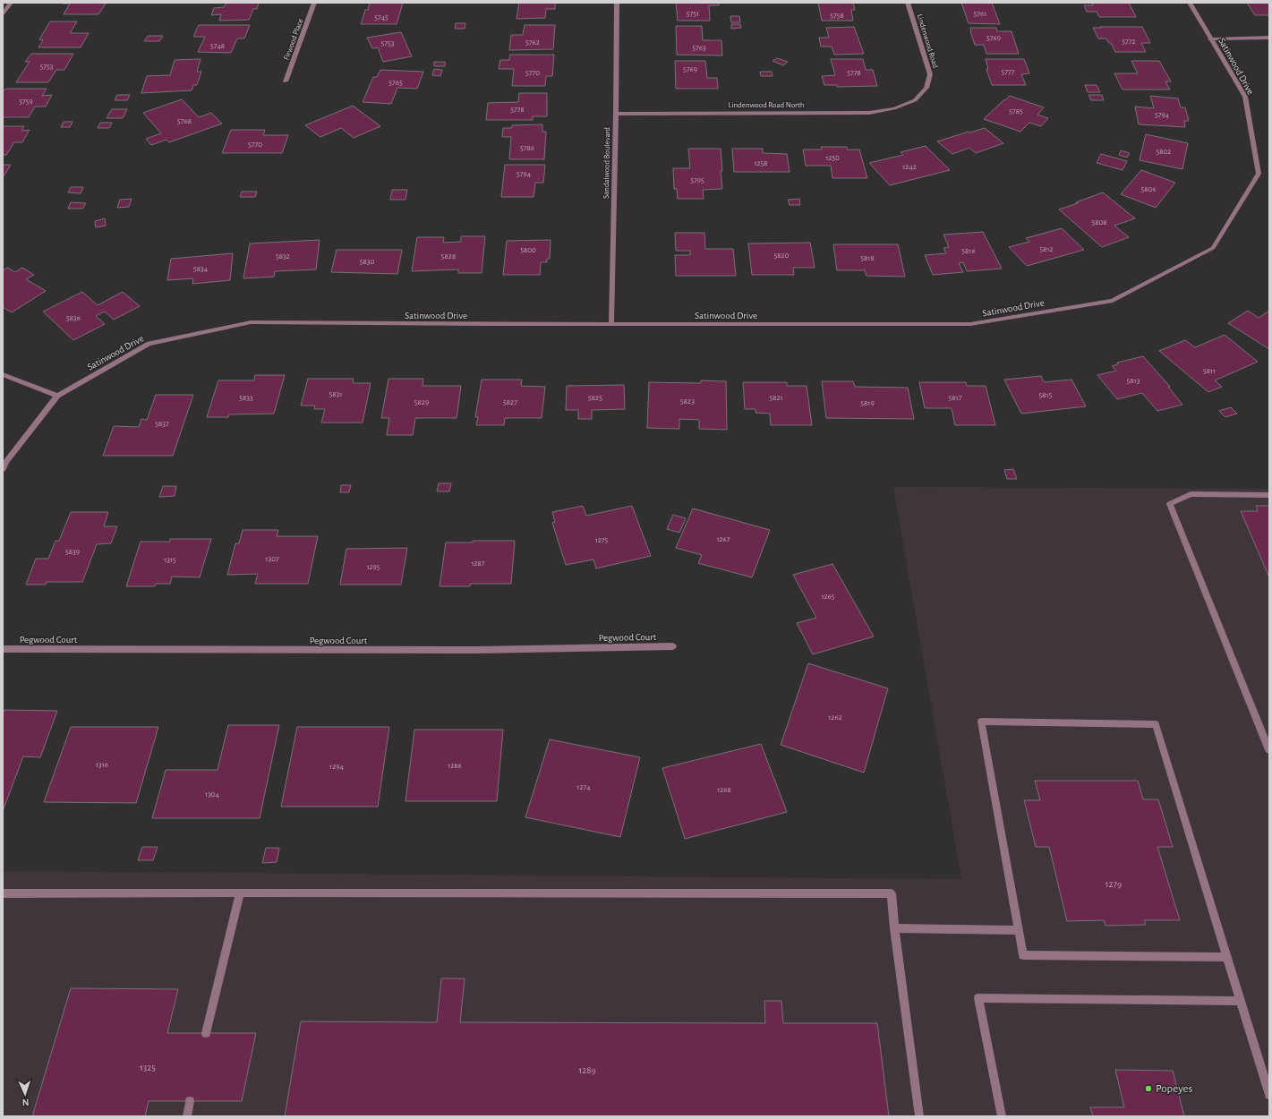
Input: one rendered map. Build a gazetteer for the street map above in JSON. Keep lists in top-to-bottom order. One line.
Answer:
{"streets":{"street":["Firwood Place","Lindenwood Road","Satinwood Drive","Lindenwood Road North","Sandalwood Boulevard","Pegwood Court"]},"crossings":[["Lindenwood Road","Lindenwood Road North"],["Satinwood Drive","Sandalwood Boulevard"],["Lindenwood Road North","Sandalwood Boulevard"]],"places":["Popeyes"],"house_numbers":["5751","5761","5758","5745","5769","5772","5762","5753","5748","5763","5753","5769","5777","5770","5778","5765","5759","5778","5785","5794","5768","5770","5786","5802","1250","1258","1242","5794","5795","5806","5808","5812","5800","5816","5820","5832","5828","5818","5830","5834","5836","5811","5813","5831","5815","5833","5825","5821","5817","5823","5829","5827","5819","5837","1267","1275","5839","1307","1315","1287","1295","1265","1262","1316","1286","1294","1274","1268","1304","1279","1325","1289"],"north":"bottom"}
